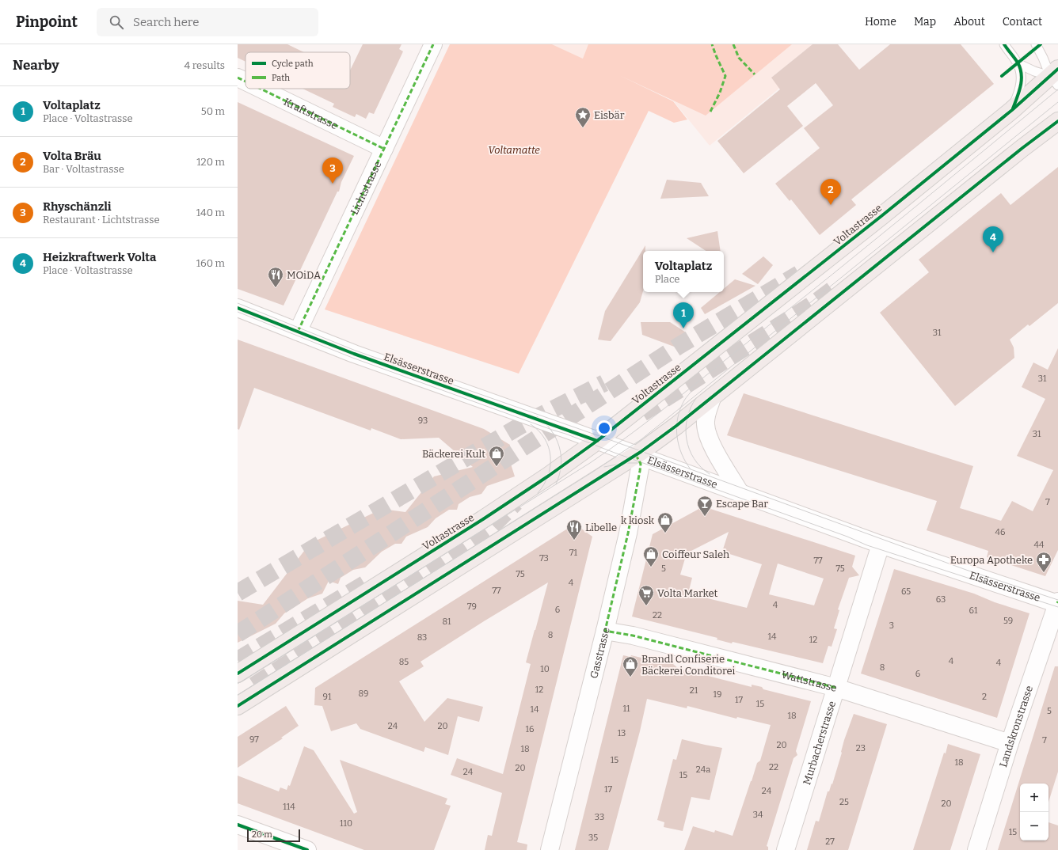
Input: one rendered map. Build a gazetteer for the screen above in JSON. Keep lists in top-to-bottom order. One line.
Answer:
{"streets":{"main road":["Voltastrasse"],"street":["Kraftstrasse","Lichtstrasse","Elsässerstrasse","Gasstrasse","Wattstrasse","Landskronstrasse","Murbacherstrasse"]},"crossings":[["Kraftstrasse","Lichtstrasse"],["Lichtstrasse","Elsässerstrasse"],["Voltastrasse","Elsässerstrasse"],["Elsässerstrasse","Gasstrasse"],["Elsässerstrasse","Landskronstrasse"],["Elsässerstrasse","Murbacherstrasse"],["Gasstrasse","Wattstrasse"],["Wattstrasse","Landskronstrasse"],["Wattstrasse","Murbacherstrasse"]],"parks":["Voltamatte"],"places":{"place":["Eisbär"],"restaurant":["MOiDA","Libelle"],"shop":["Bäckerei Kult","k kiosk","Coiffeur Saleh","Brandl Confiserie Bäckerei Conditorei"],"bar":["Escape Bar"],"pharmacy":["Europa Apotheke"],"supermarket":["Volta Market"]},"house_numbers":["31","31","93","31","7","46","44","71","73","77","5","75","75","4","77","65","63","4","79","6","61","22","59","81","3","8","14","83","12","4","85","4","8","10","6","12","21","89","19","91","2","17","15","11","14","5","18","24","20","16","13","97","7","20","23","18","15","18","22","20","24a","24","15","17","24","25","20","114","34","33","110","15","35","27"],"legend":["Cycle path","Path"],"scale_bar":"20 m","page":{"header":"Pinpoint","search":"Search here","nav":["Home","Map","About","Contact"],"heading":["Nearby","4 results"],"list":[{"mark":"1","name":"Voltaplatz","note":"Place · Voltastrasse","value":"50 m"},{"mark":"2","name":"Volta Bräu","note":"Bar · Voltastrasse","value":"120 m"},{"mark":"3","name":"Rhyschänzli","note":"Restaurant · Lichtstrasse","value":"140 m"},{"mark":"4","name":"Heizkraftwerk Volta","note":"Place · Voltastrasse","value":"160 m"}],"pins":["3","2","4","1"],"popup":["Voltaplatz","Place"],"map_buttons":["+","−"],"scale":"20 m"}}
